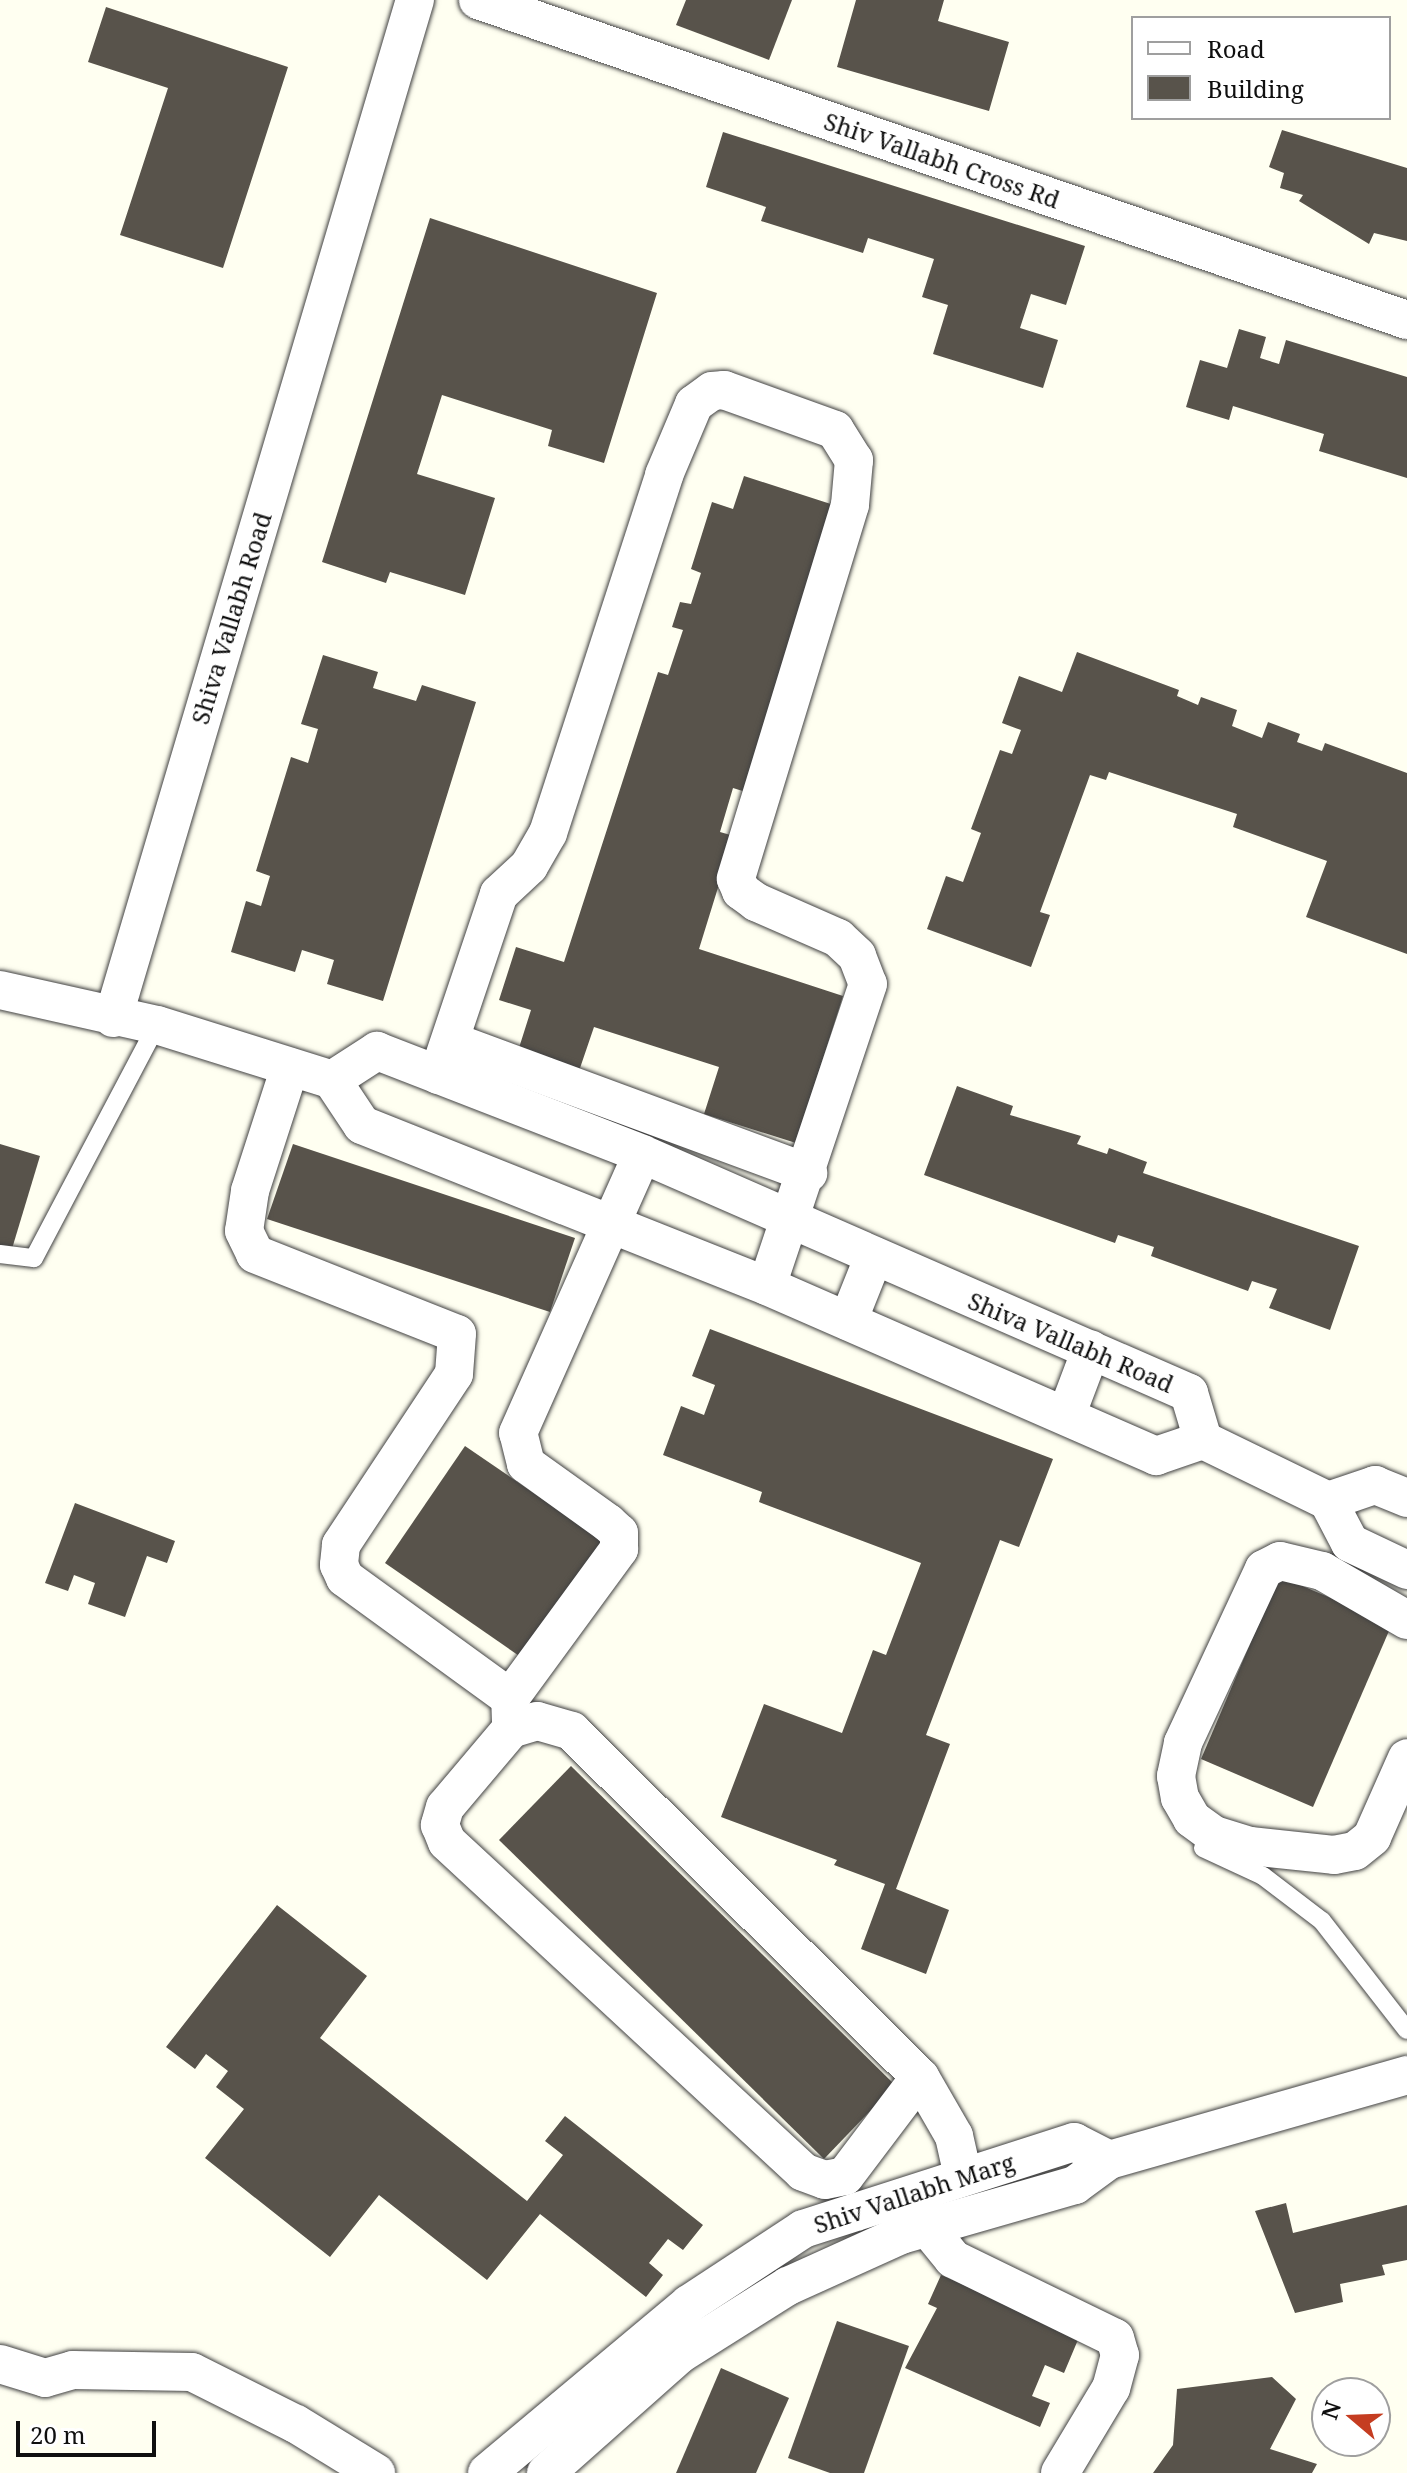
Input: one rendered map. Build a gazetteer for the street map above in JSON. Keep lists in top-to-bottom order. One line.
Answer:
{"streets":{"street":["Shiv Vallabh Cross Rd","Shiva Vallabh Road","Shiv Vallabh Marg"]},"legend":["Road","Building"],"scale_bar":"20 m","north":"left"}
